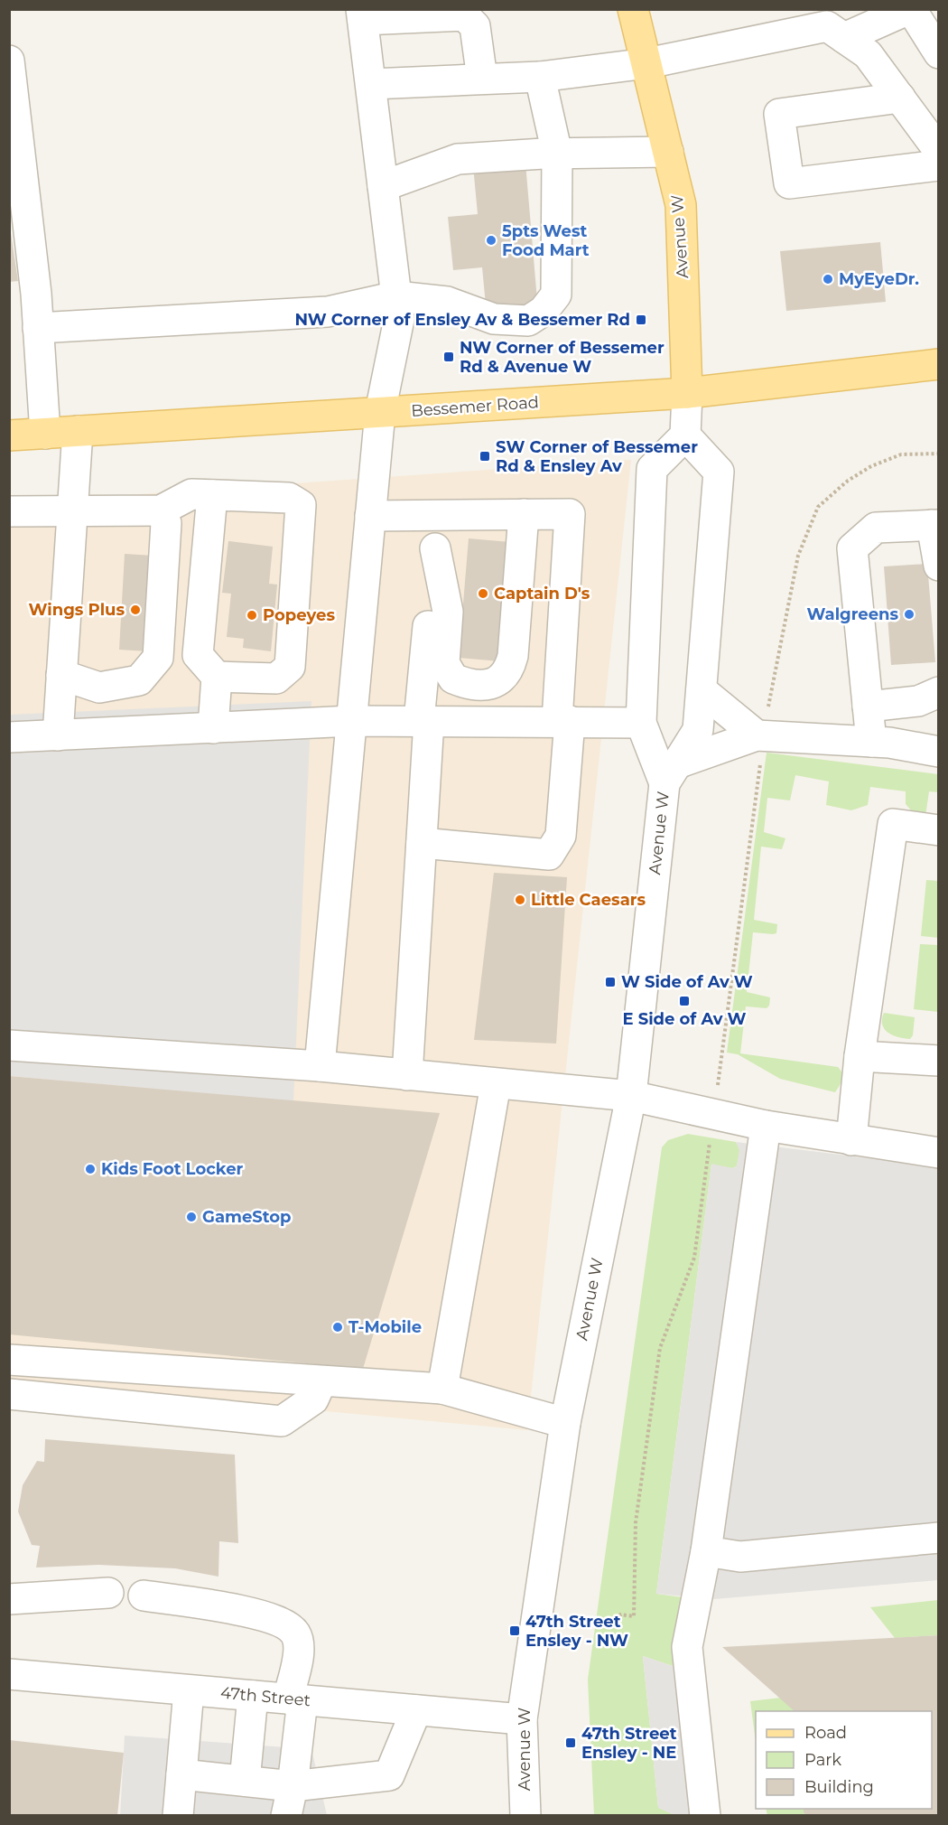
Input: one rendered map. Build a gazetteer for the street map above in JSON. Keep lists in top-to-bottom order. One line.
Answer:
{"streets":{"main road":["Avenue W","Bessemer Road"],"street":["47th Street"]},"crossings":[["Avenue W","Bessemer Road"],["Avenue W","47th Street"]],"places":{"other":["5pts West Food Mart","MyEyeDr.","Captain D's","Wings Plus","Walgreens","Popeyes","Little Caesars","Kids Foot Locker","GameStop","T-Mobile"],"transit":["NW Corner of Ensley Av & Bessemer Rd","NW Corner of Bessemer Rd & Avenue W","SW Corner of Bessemer Rd & Ensley Av","W Side of Av W","E Side of Av W","47th Street Ensley - NW","47th Street Ensley - NE"]},"legend":["Road","Park","Building"]}
